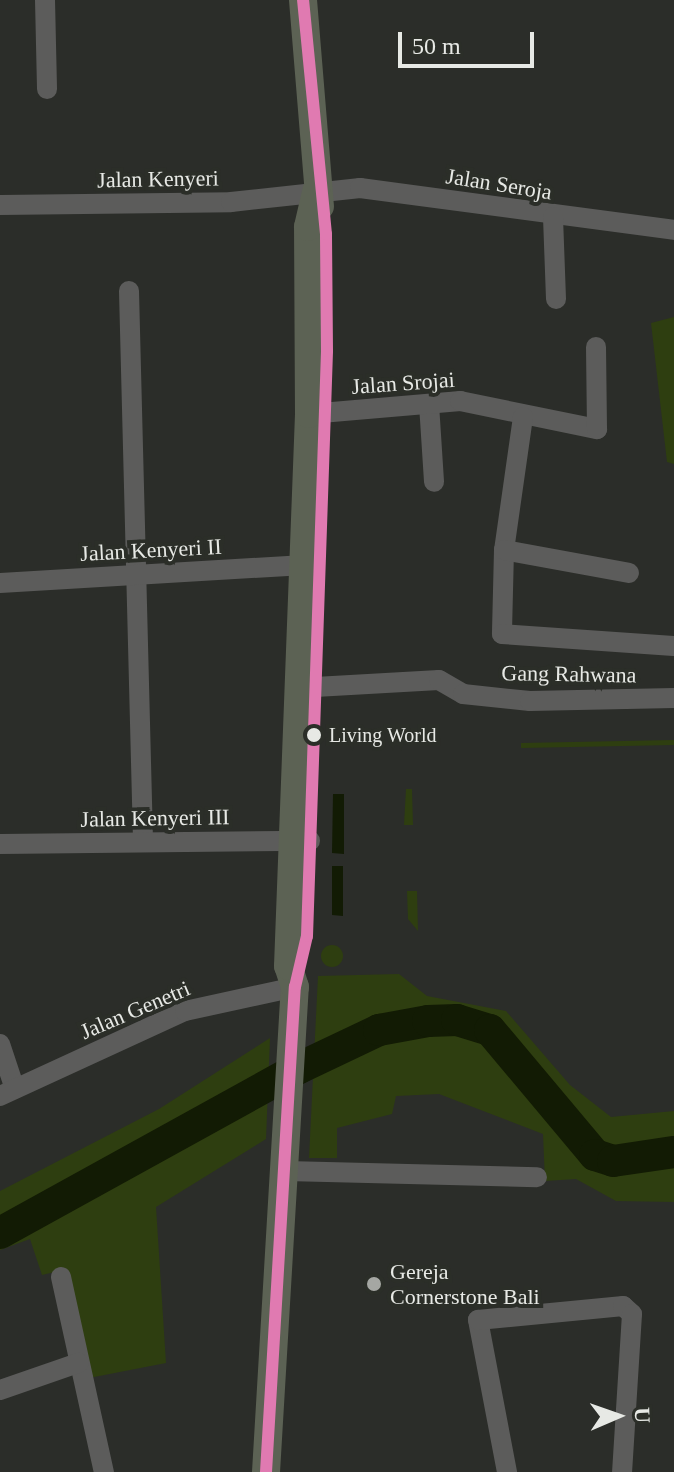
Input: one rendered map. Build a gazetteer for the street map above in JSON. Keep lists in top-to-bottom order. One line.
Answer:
{"streets":{"street":["Jalan Kenyeri","Jalan Seroja","Jalan Srojai","Jalan Kenyeri II","Gang Rahwana","Jalan Kenyeri III","Jalan Genetri"]},"crossings":[["Jalan Kenyeri","Jalan Seroja"]],"places":["Living World","Gereja Cornerstone Bali"],"scale_bar":"50 m","north":"right"}
